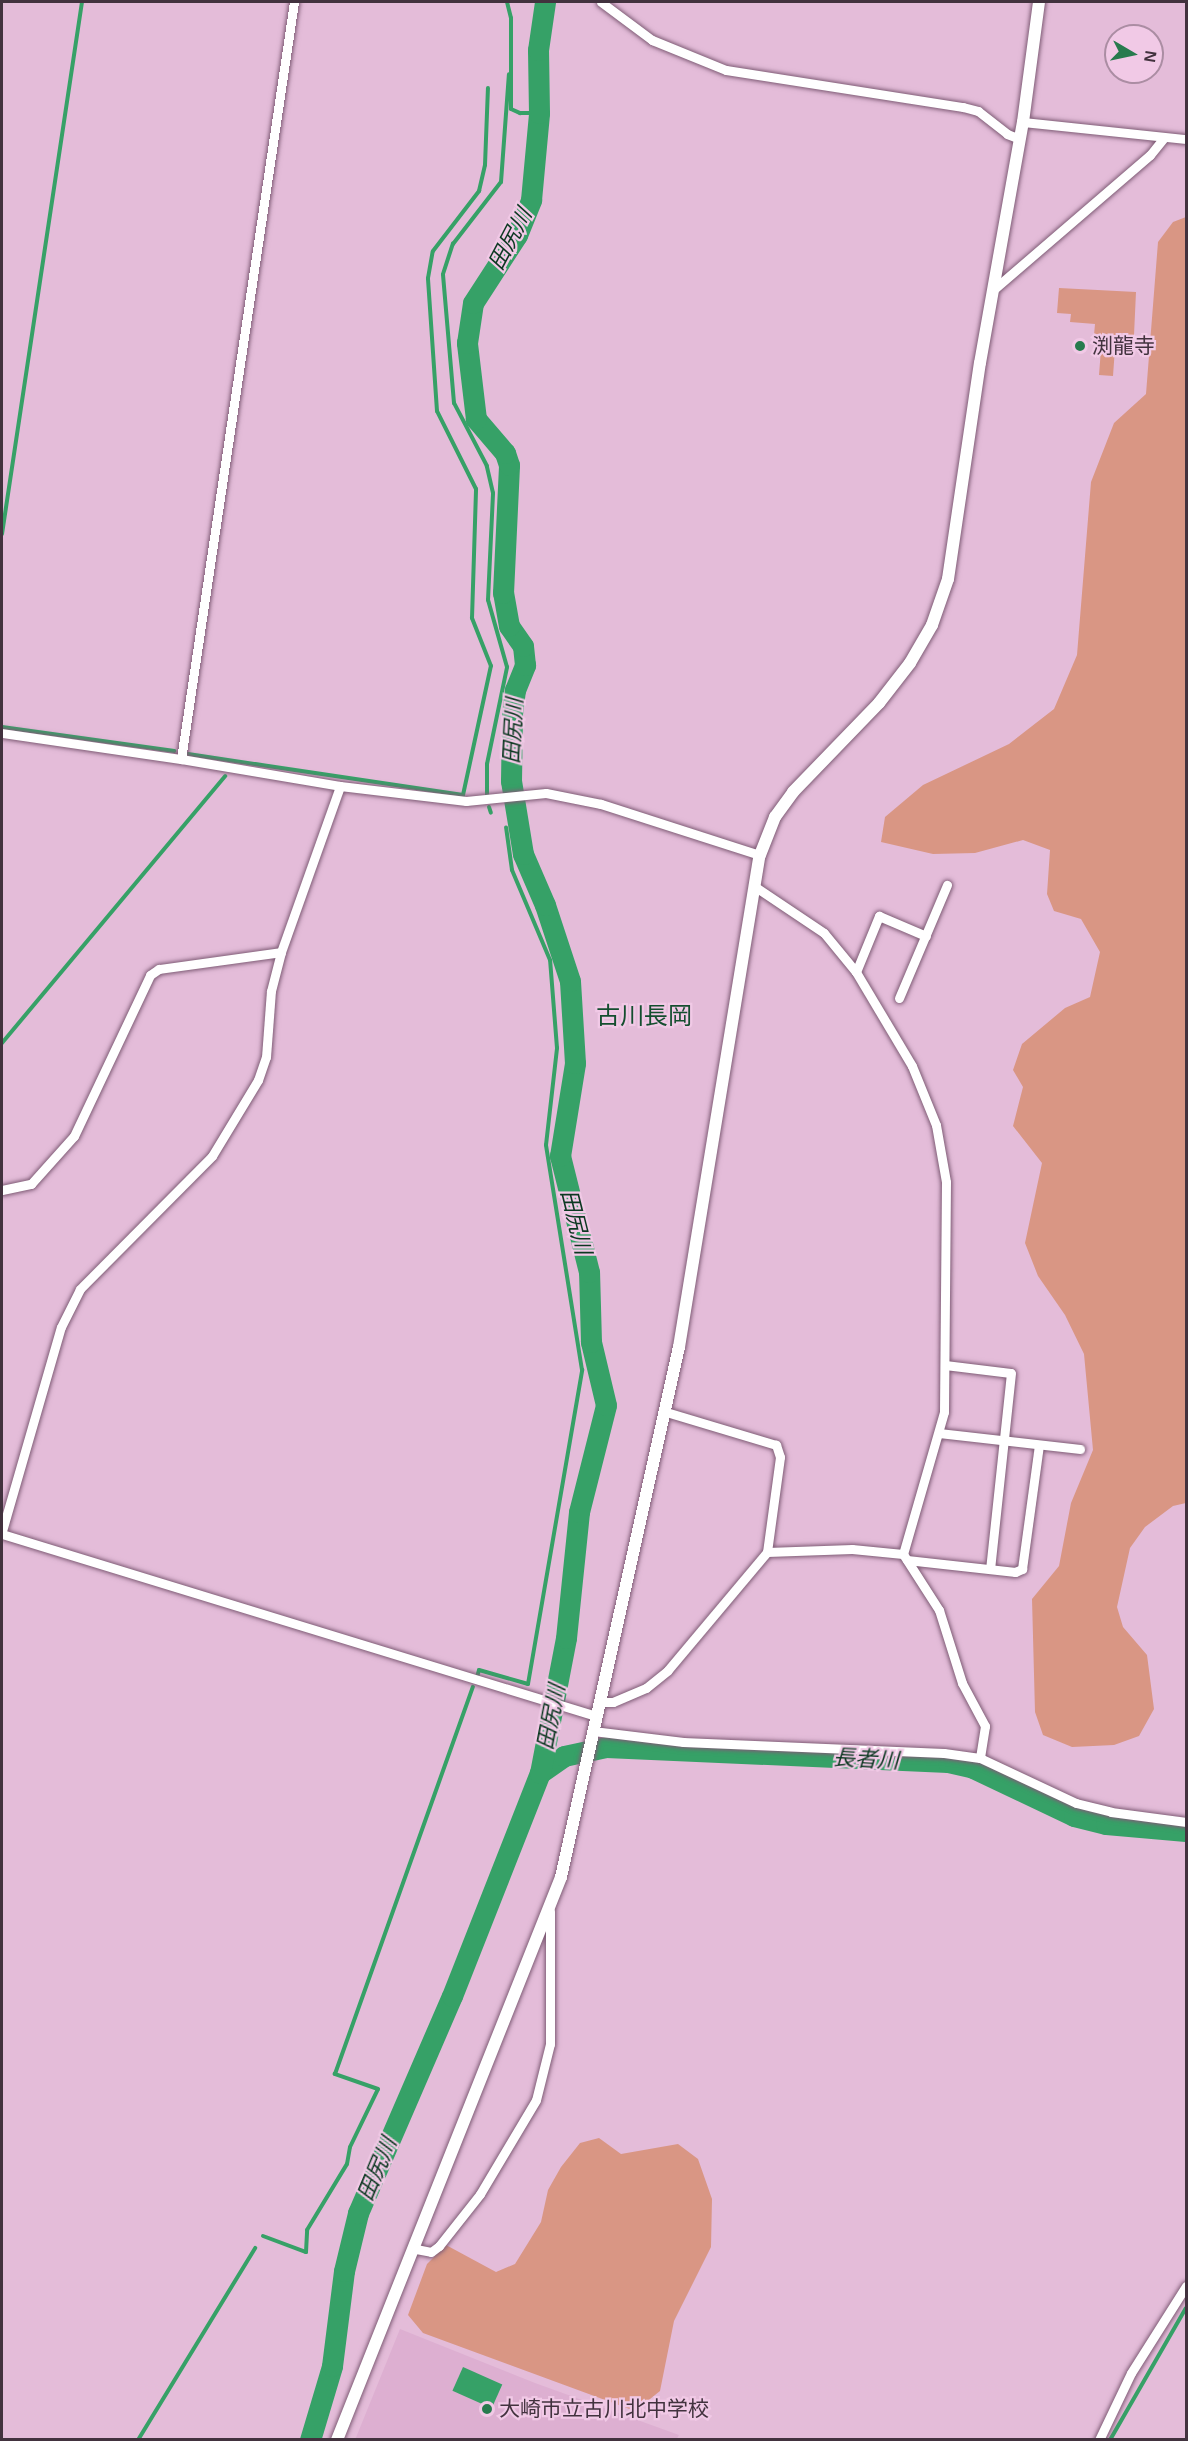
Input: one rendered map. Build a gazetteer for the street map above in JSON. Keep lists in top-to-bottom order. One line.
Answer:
{"districts":["古川長岡"],"water":["田尻川","長者川"],"places":["渕龍寺","大崎市立古川北中学校"],"north":"right"}
